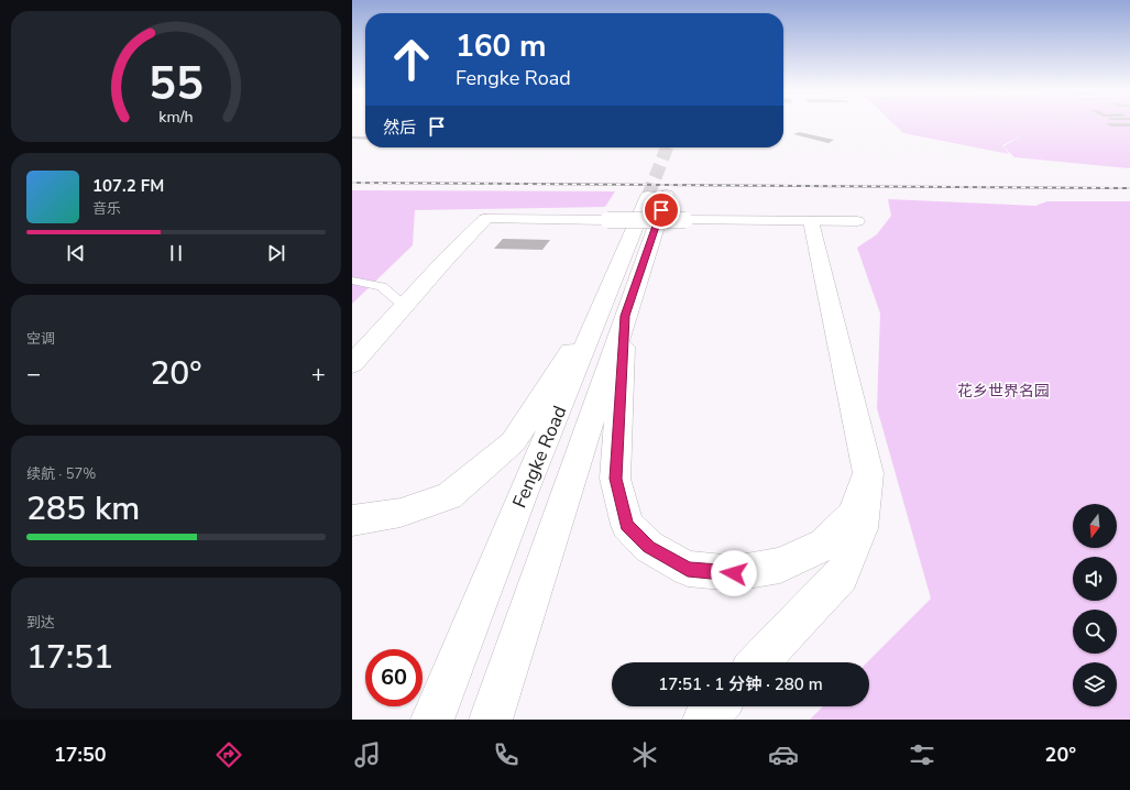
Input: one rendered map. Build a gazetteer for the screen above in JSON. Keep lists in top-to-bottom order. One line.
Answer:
{"streets":{"main road":["Fengke Road"]},"parks":["花乡世界名园"],"north":"bottom","page":{"turn":["160 m","Fengke Road"],"then":"然后","song":["107.2 FM","音乐"],"tile":["空调",["续航 · 57%","285 km"],["到达","17:51"]],"heat":["−","20°","+"],"limit":"60","trip":"17:51 · 1 分钟 · 280 m","tabs":["17:50","20°"],"gauge":["55","km/h"]}}
